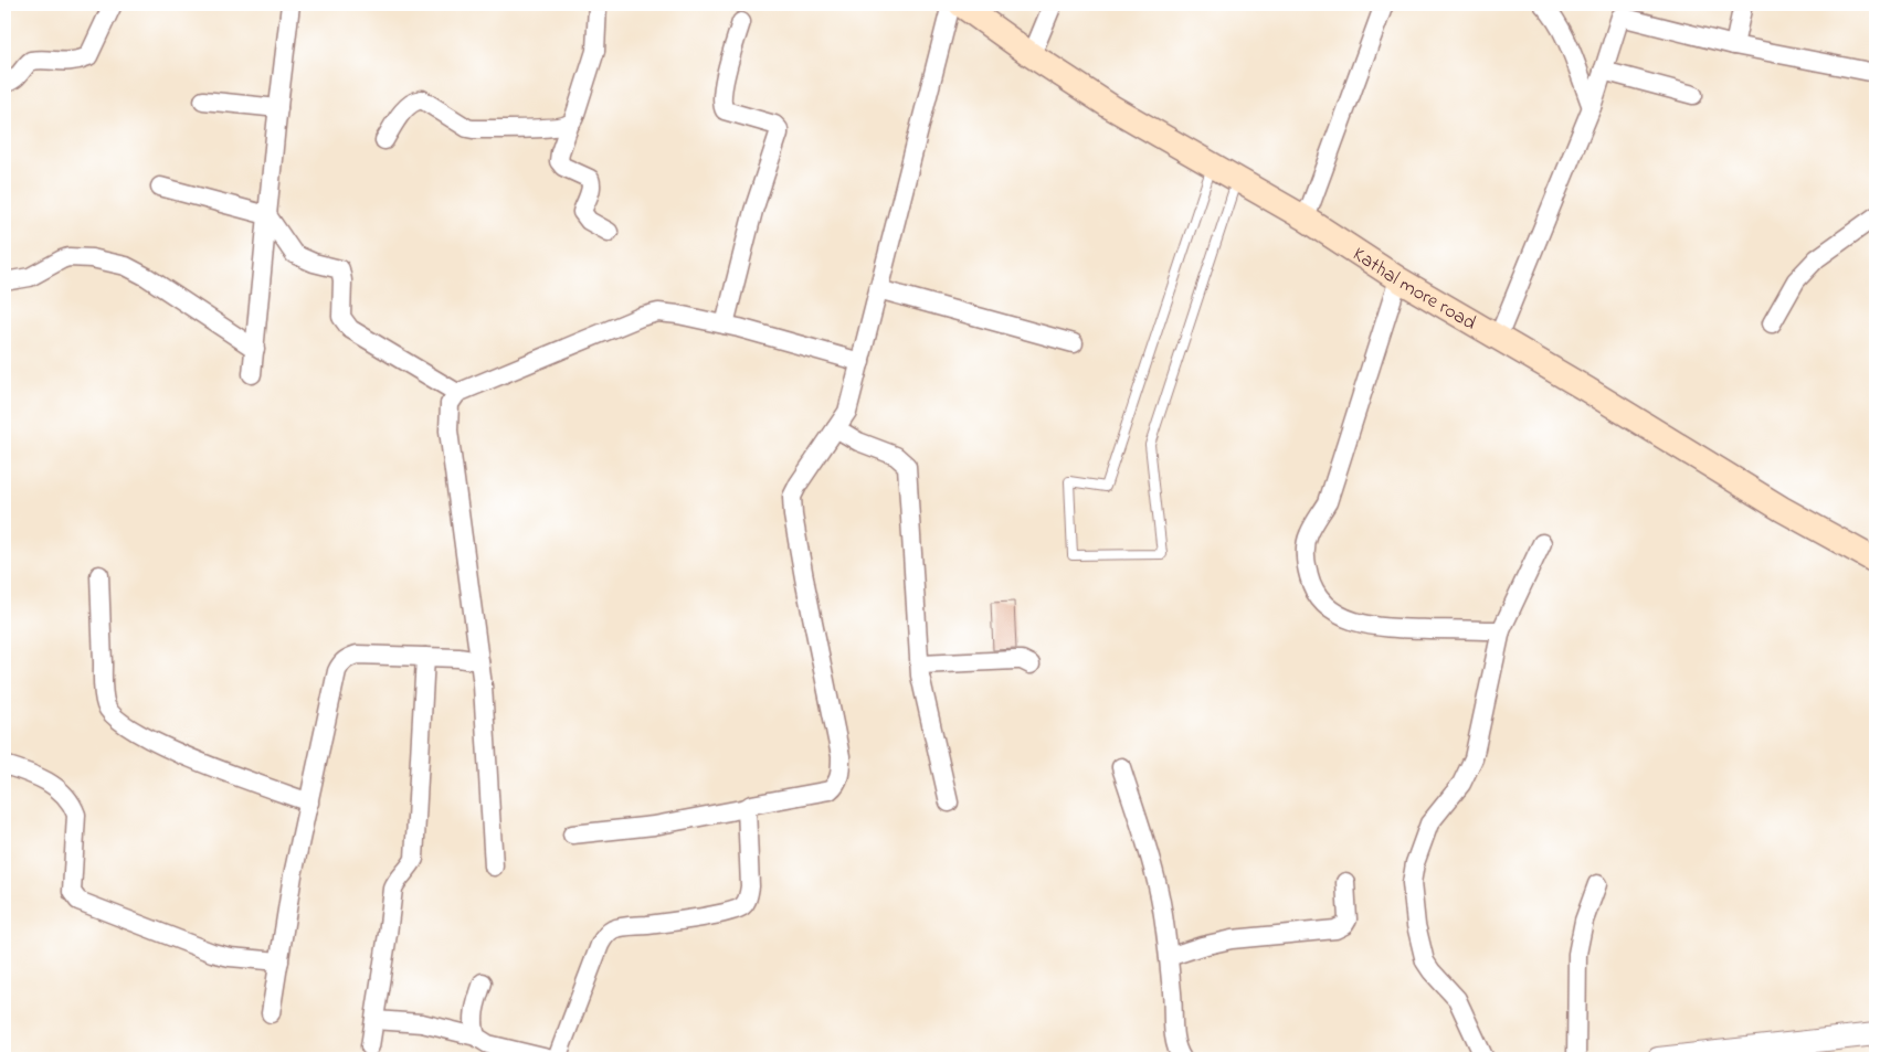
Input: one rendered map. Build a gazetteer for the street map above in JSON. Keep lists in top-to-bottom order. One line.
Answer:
{"streets":{"main road":["Kathal more road"]}}
